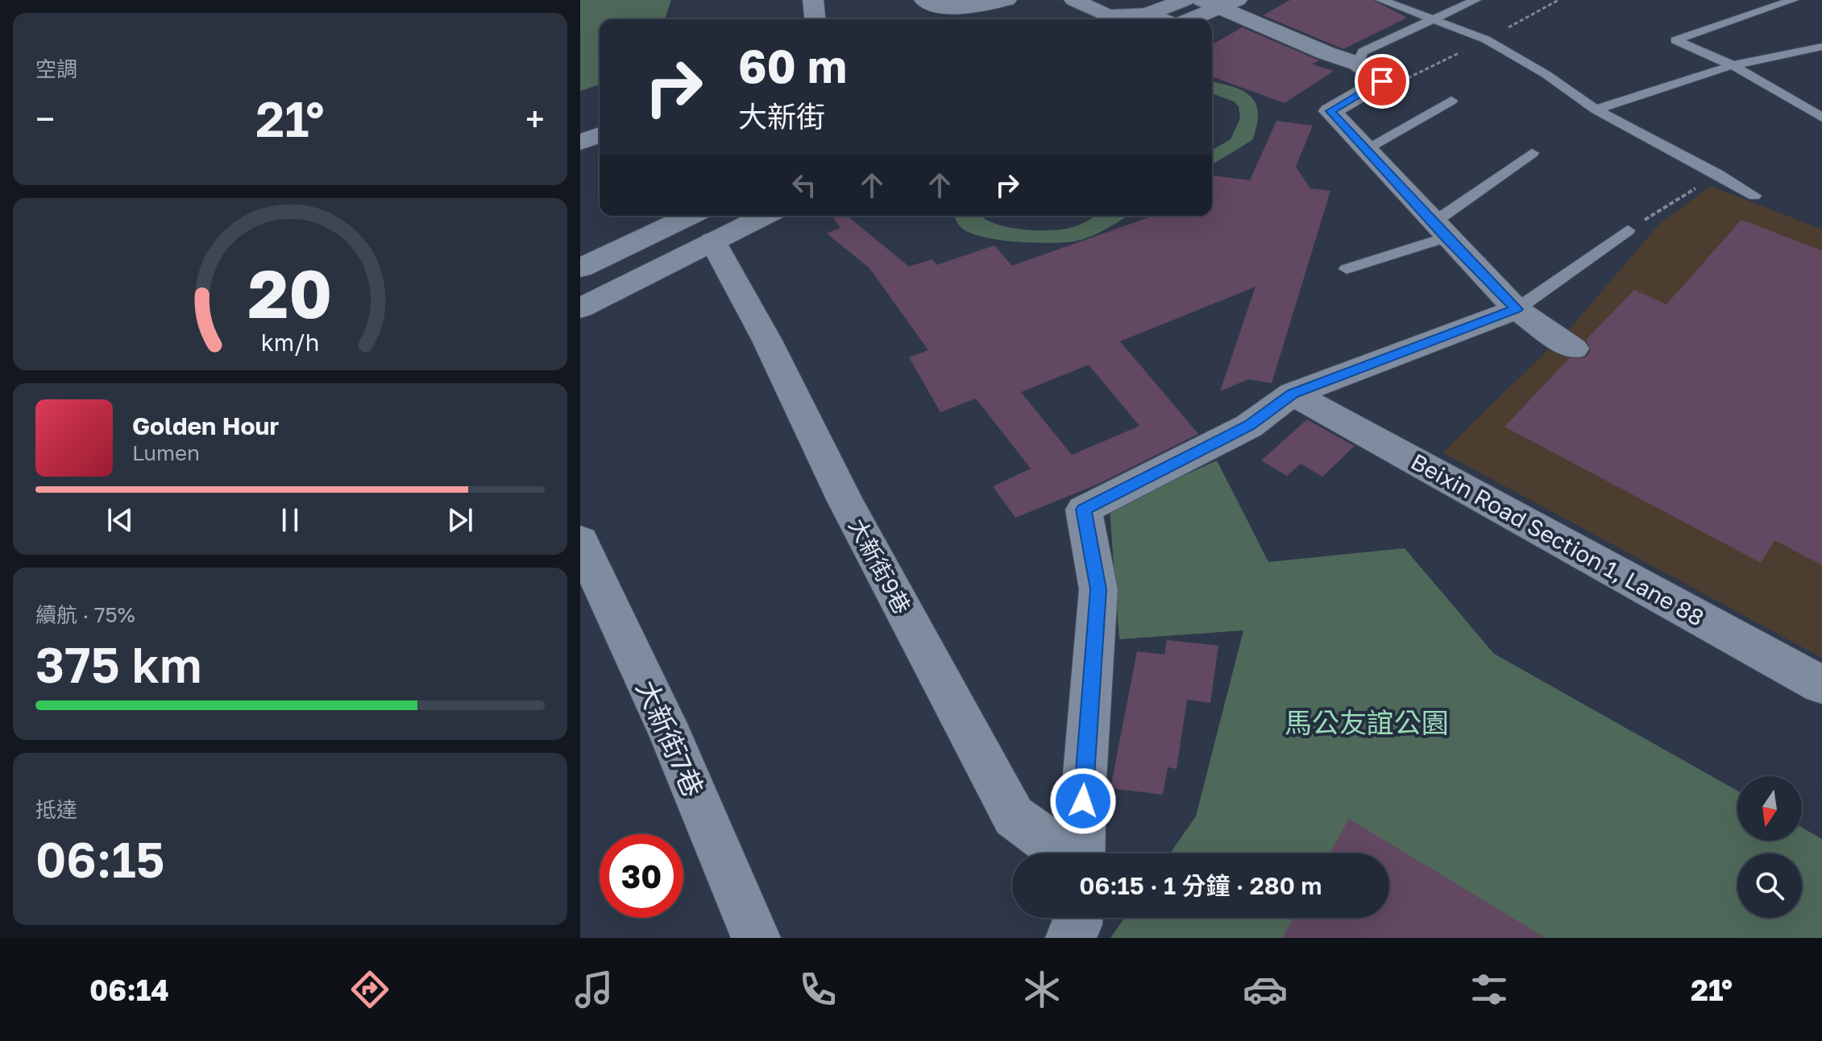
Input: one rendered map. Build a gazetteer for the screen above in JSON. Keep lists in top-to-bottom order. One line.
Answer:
{"streets":{"street":["Beixin Road Section 1, Lane 88","大新街9巷","大新街7巷"]},"parks":["馬公友誼公園"],"north":"bottom","page":{"tile":["空調",["續航 · 75%","375 km"],["抵達","06:15"]],"turn":["60 m","大新街"],"heat":["−","21°","+"],"song":["Golden Hour","Lumen"],"limit":"30","trip":"06:15 · 1 分鐘 · 280 m","tabs":["06:14","21°"],"gauge":["20","km/h"]}}
